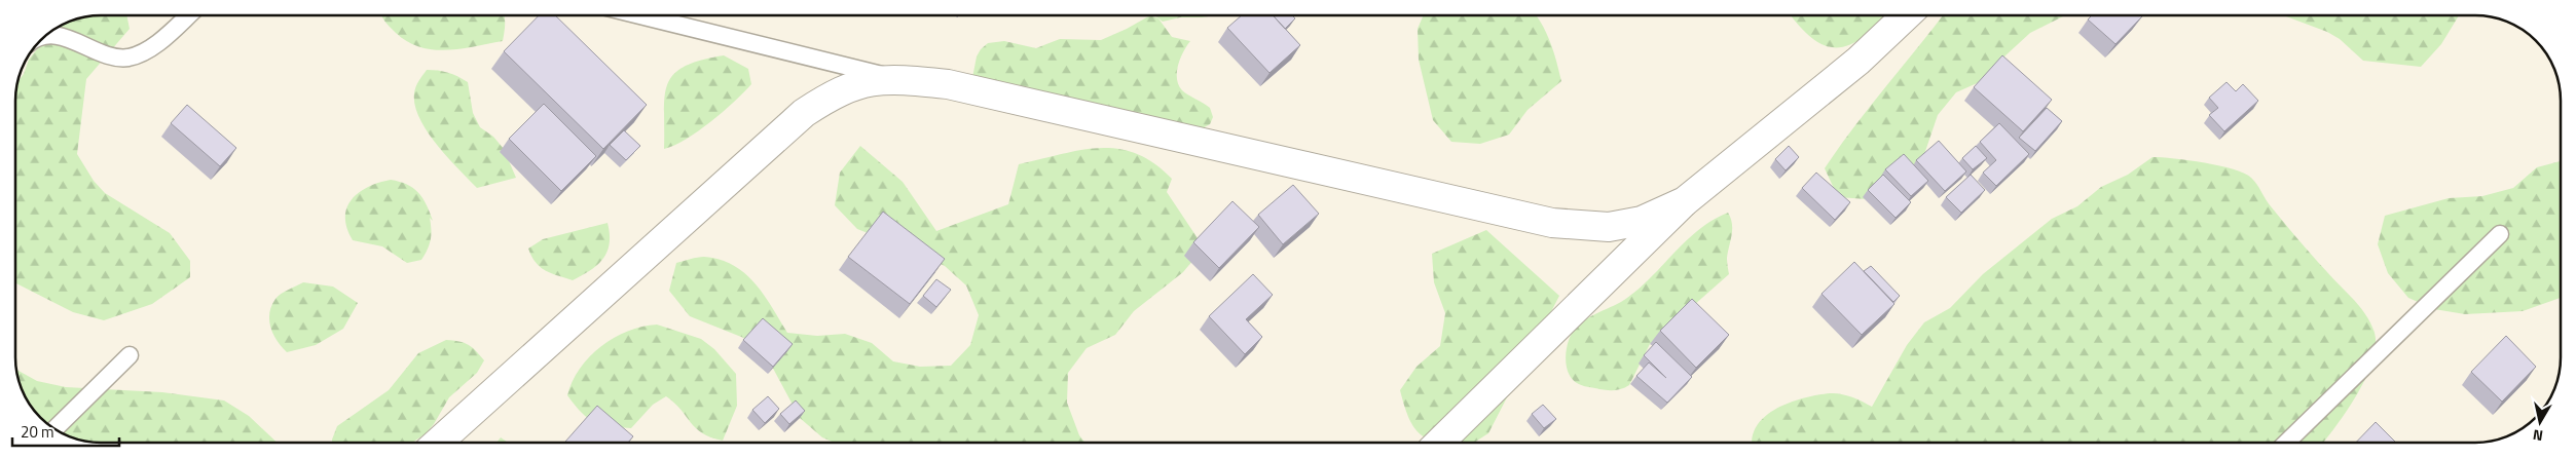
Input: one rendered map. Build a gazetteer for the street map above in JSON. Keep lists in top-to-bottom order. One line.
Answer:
{"scale_bar":"20 m","north":"bottom"}
